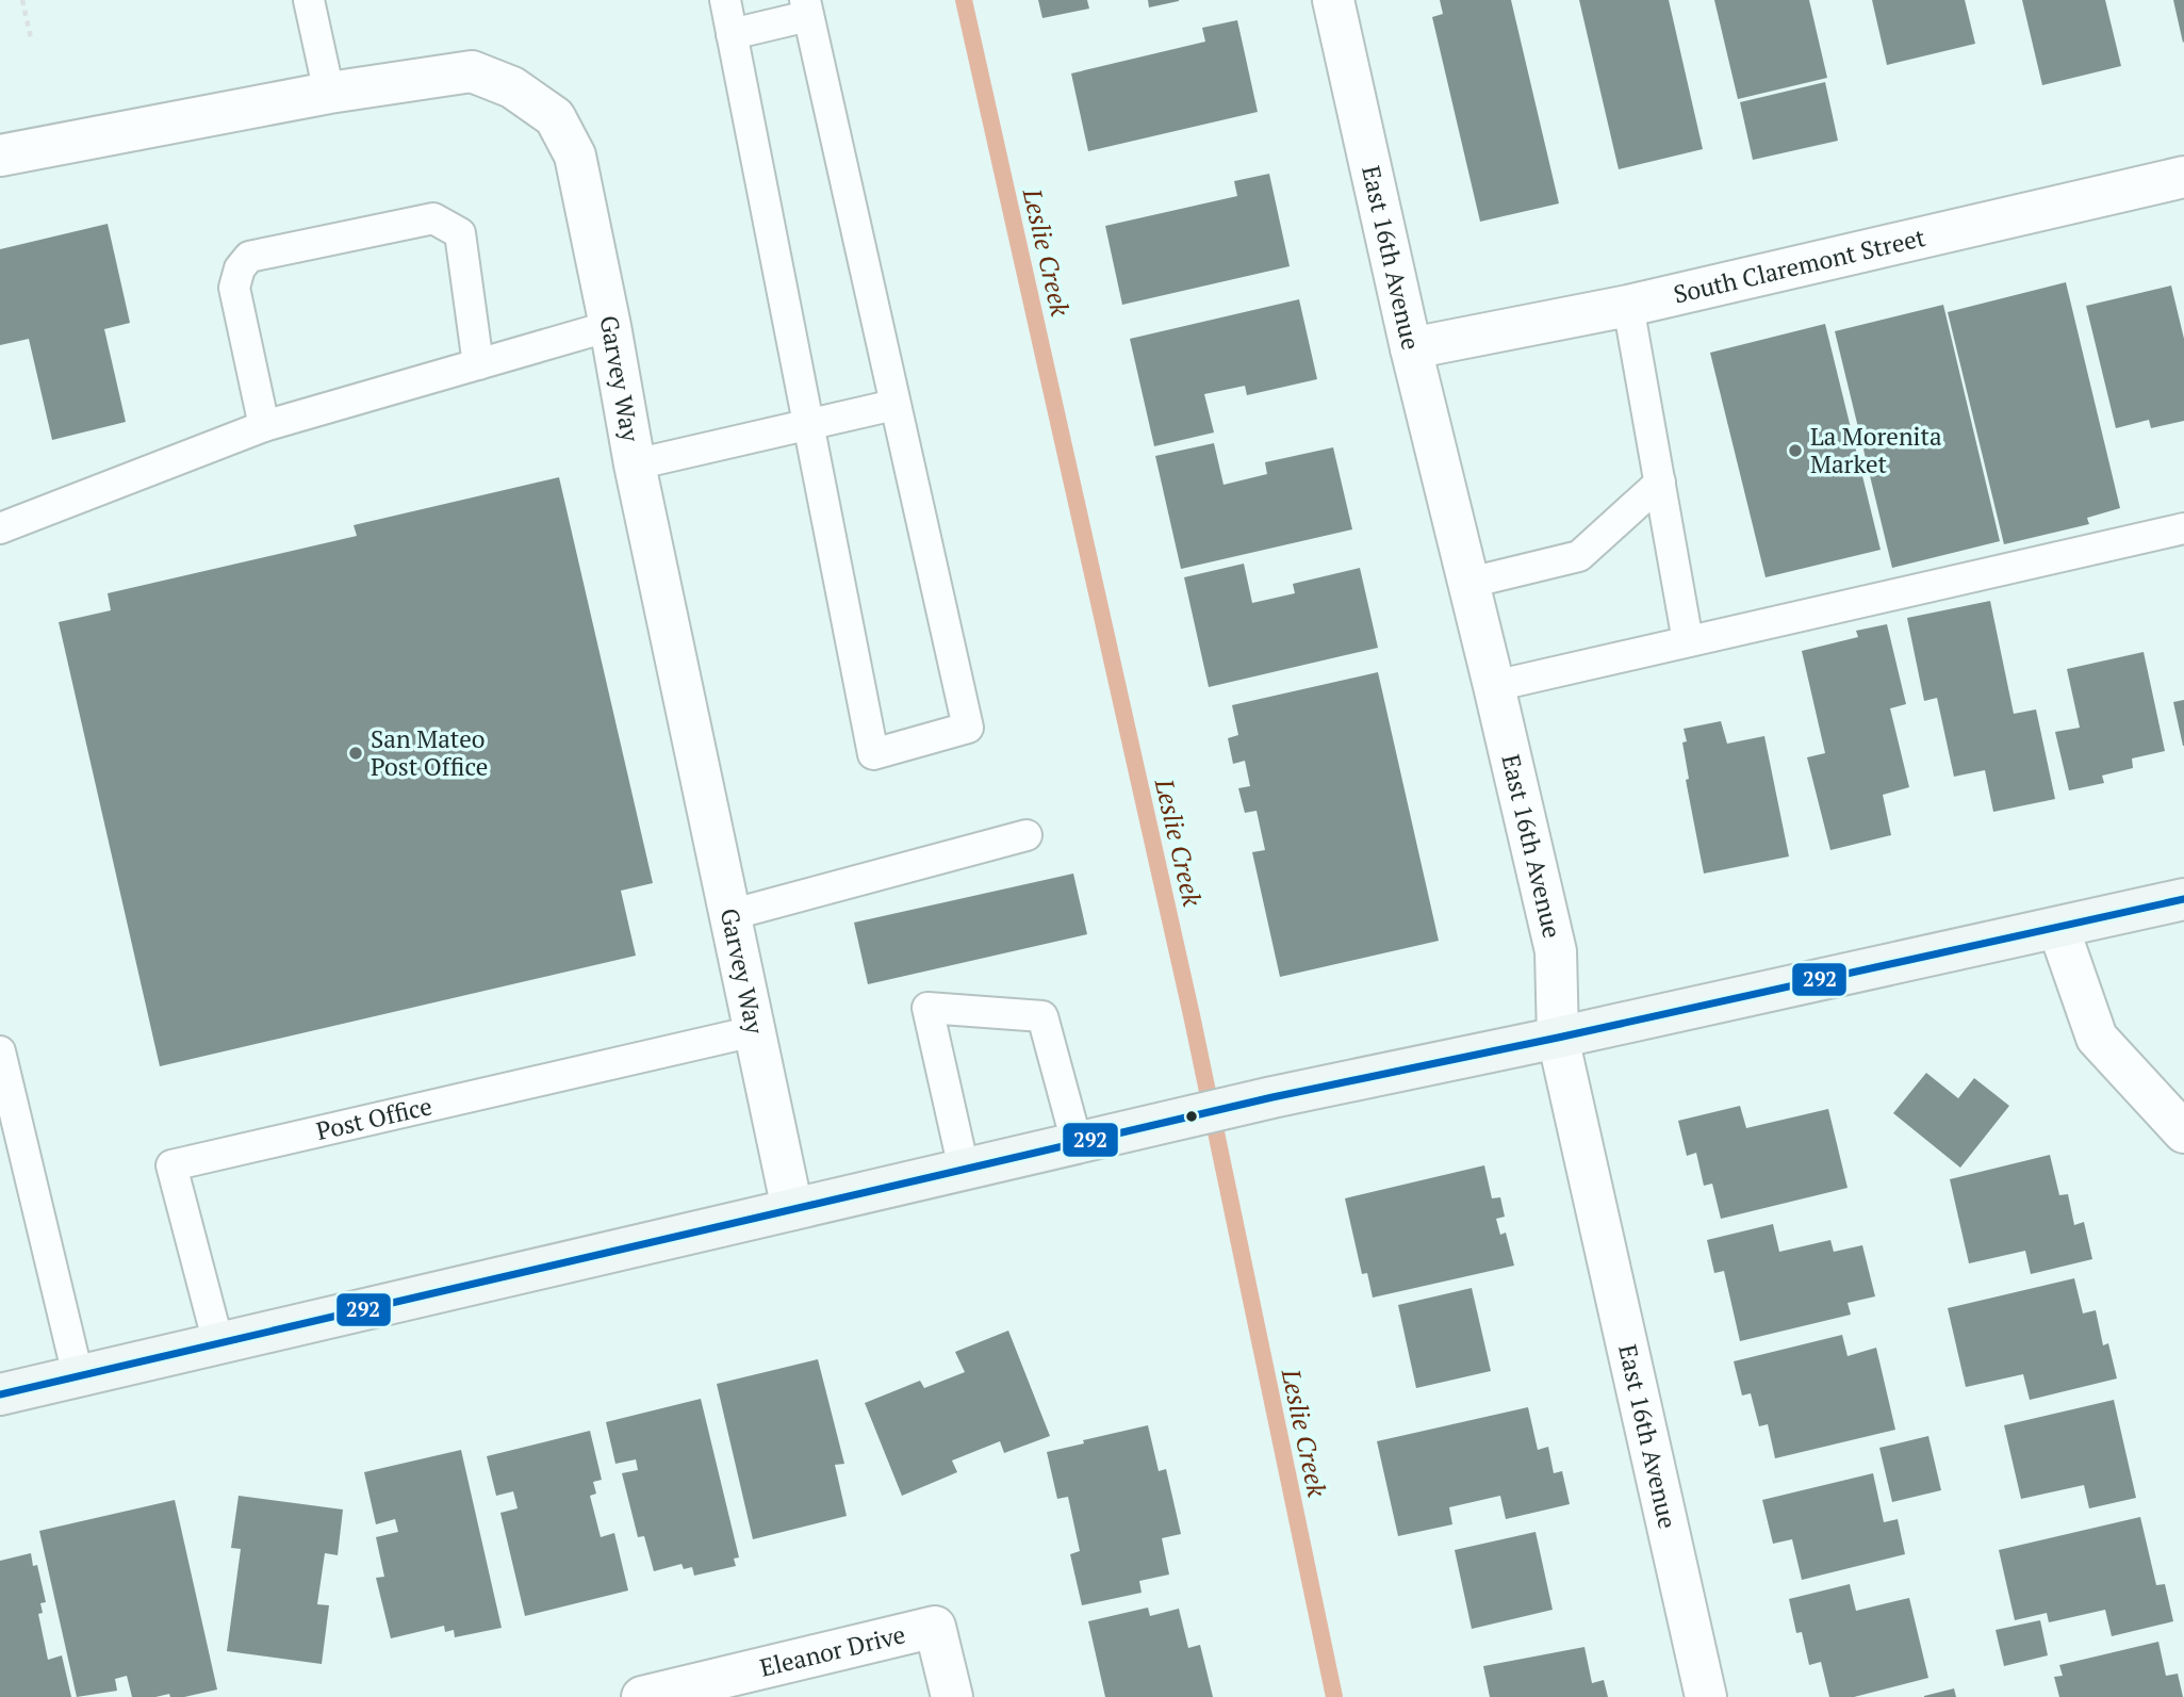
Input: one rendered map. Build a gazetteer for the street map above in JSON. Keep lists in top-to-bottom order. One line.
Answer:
{"streets":{"street":["East 16th Avenue","South Claremont Street","Garvey Way","Eleanor Drive"],"lane":["Post Office"]},"crossings":[["East 16th Avenue","South Claremont Street"],["Garvey Way","Post Office"]],"water":["Leslie Creek"],"places":["La Morenita Market","San Mateo Post Office"],"lines":["transit line 292"]}
